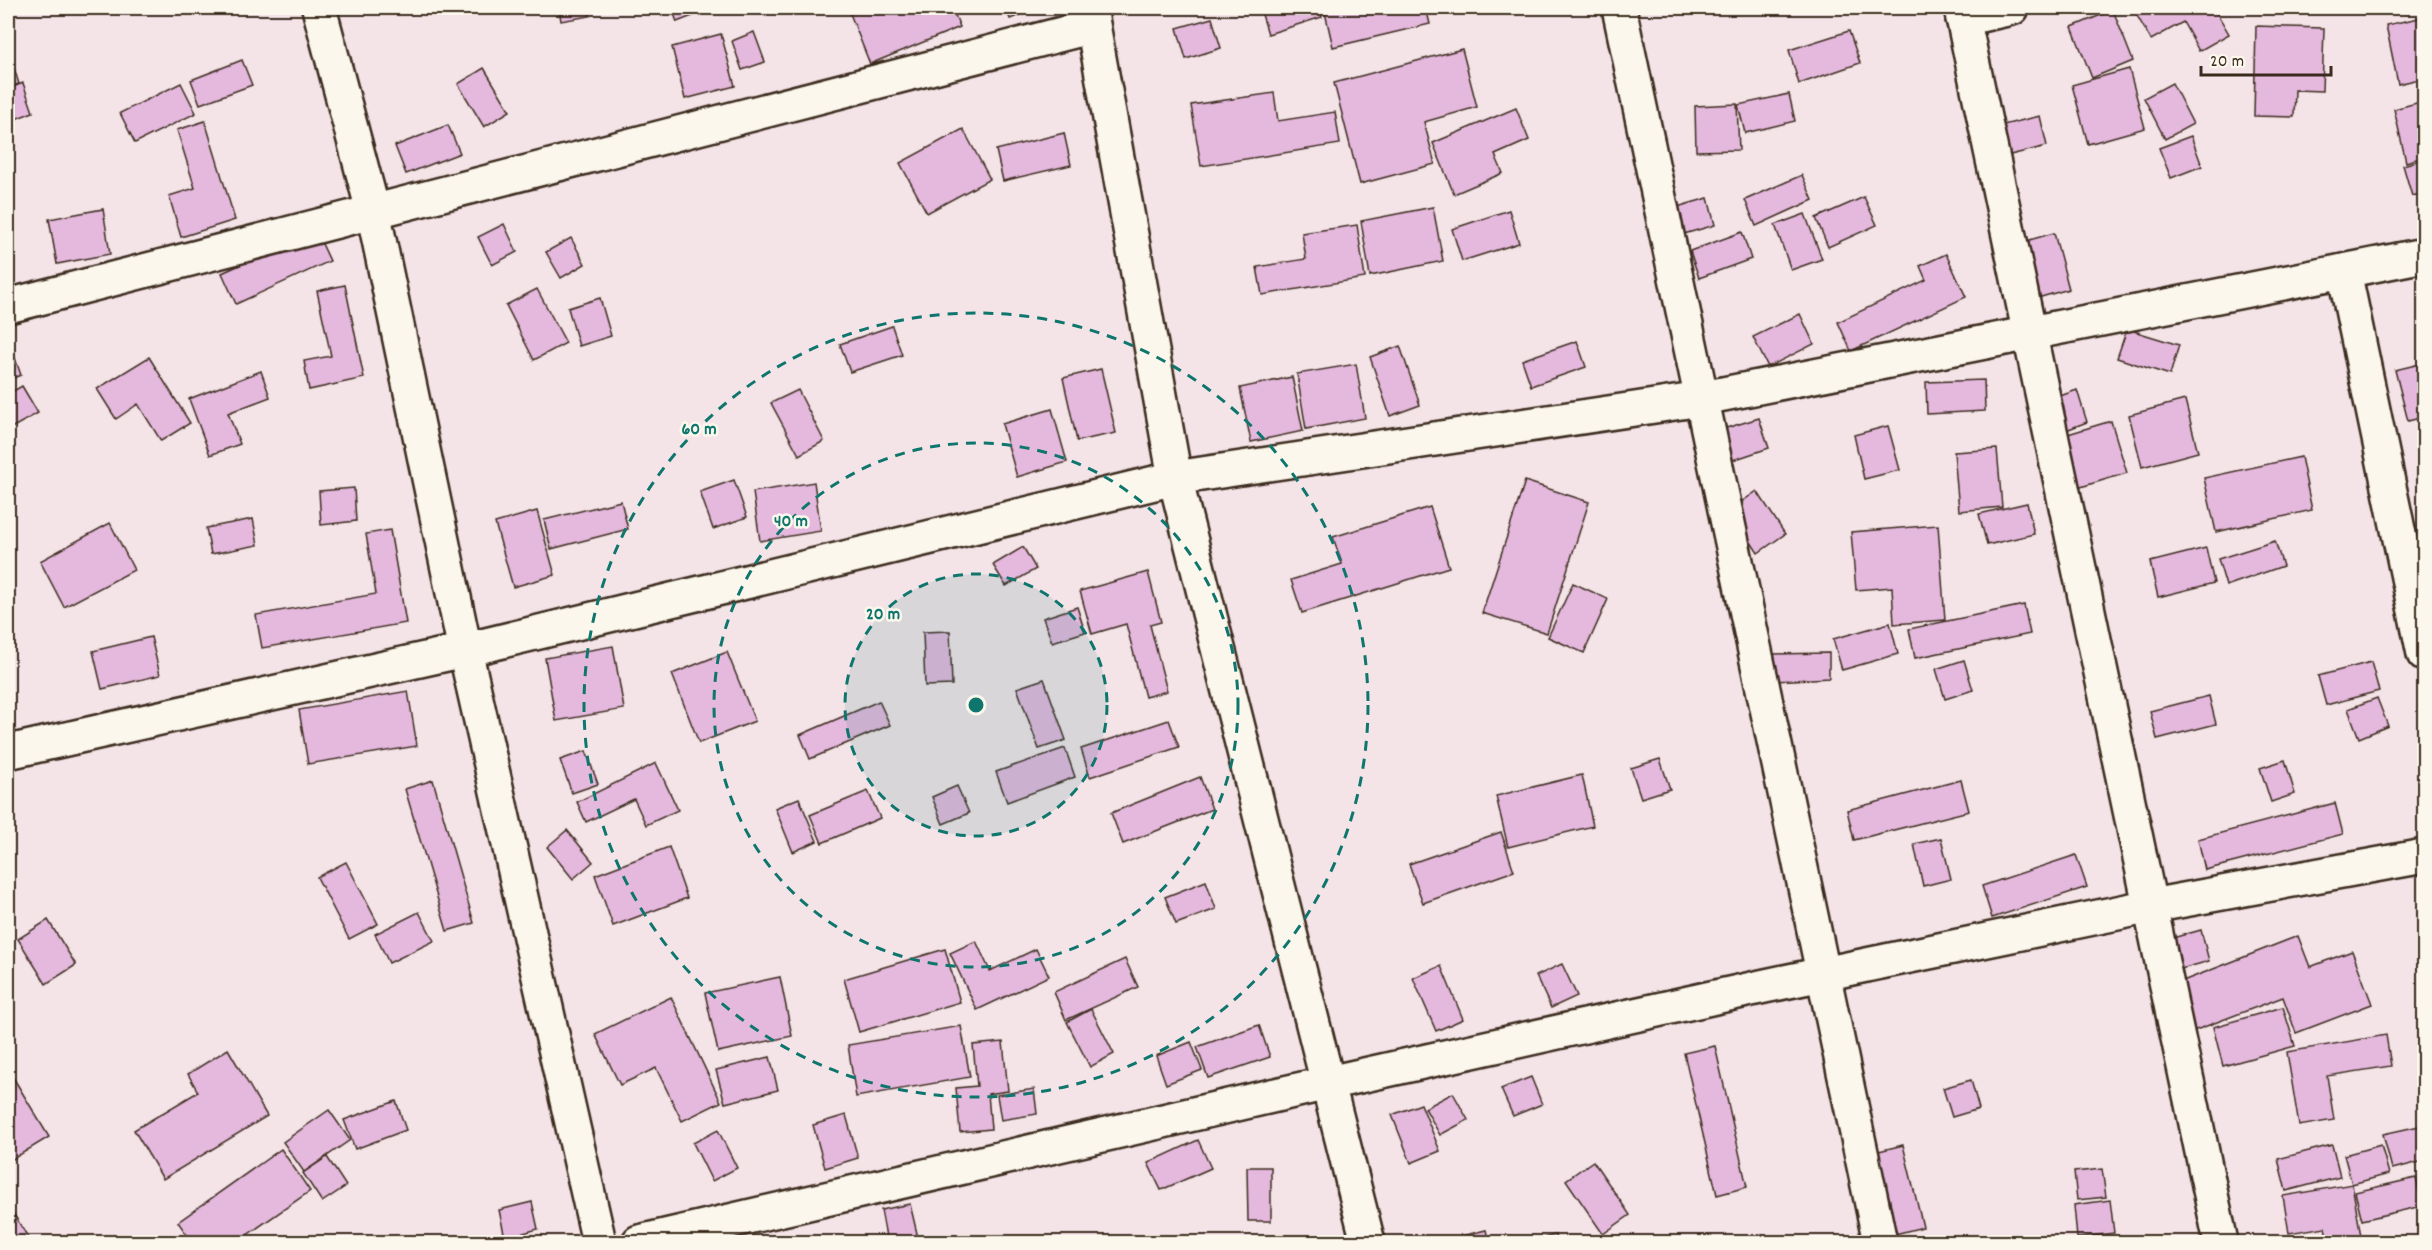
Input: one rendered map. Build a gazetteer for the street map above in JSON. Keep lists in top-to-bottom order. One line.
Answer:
{"scale_bar":"20 m","rings":["60 m","40 m","20 m"]}
